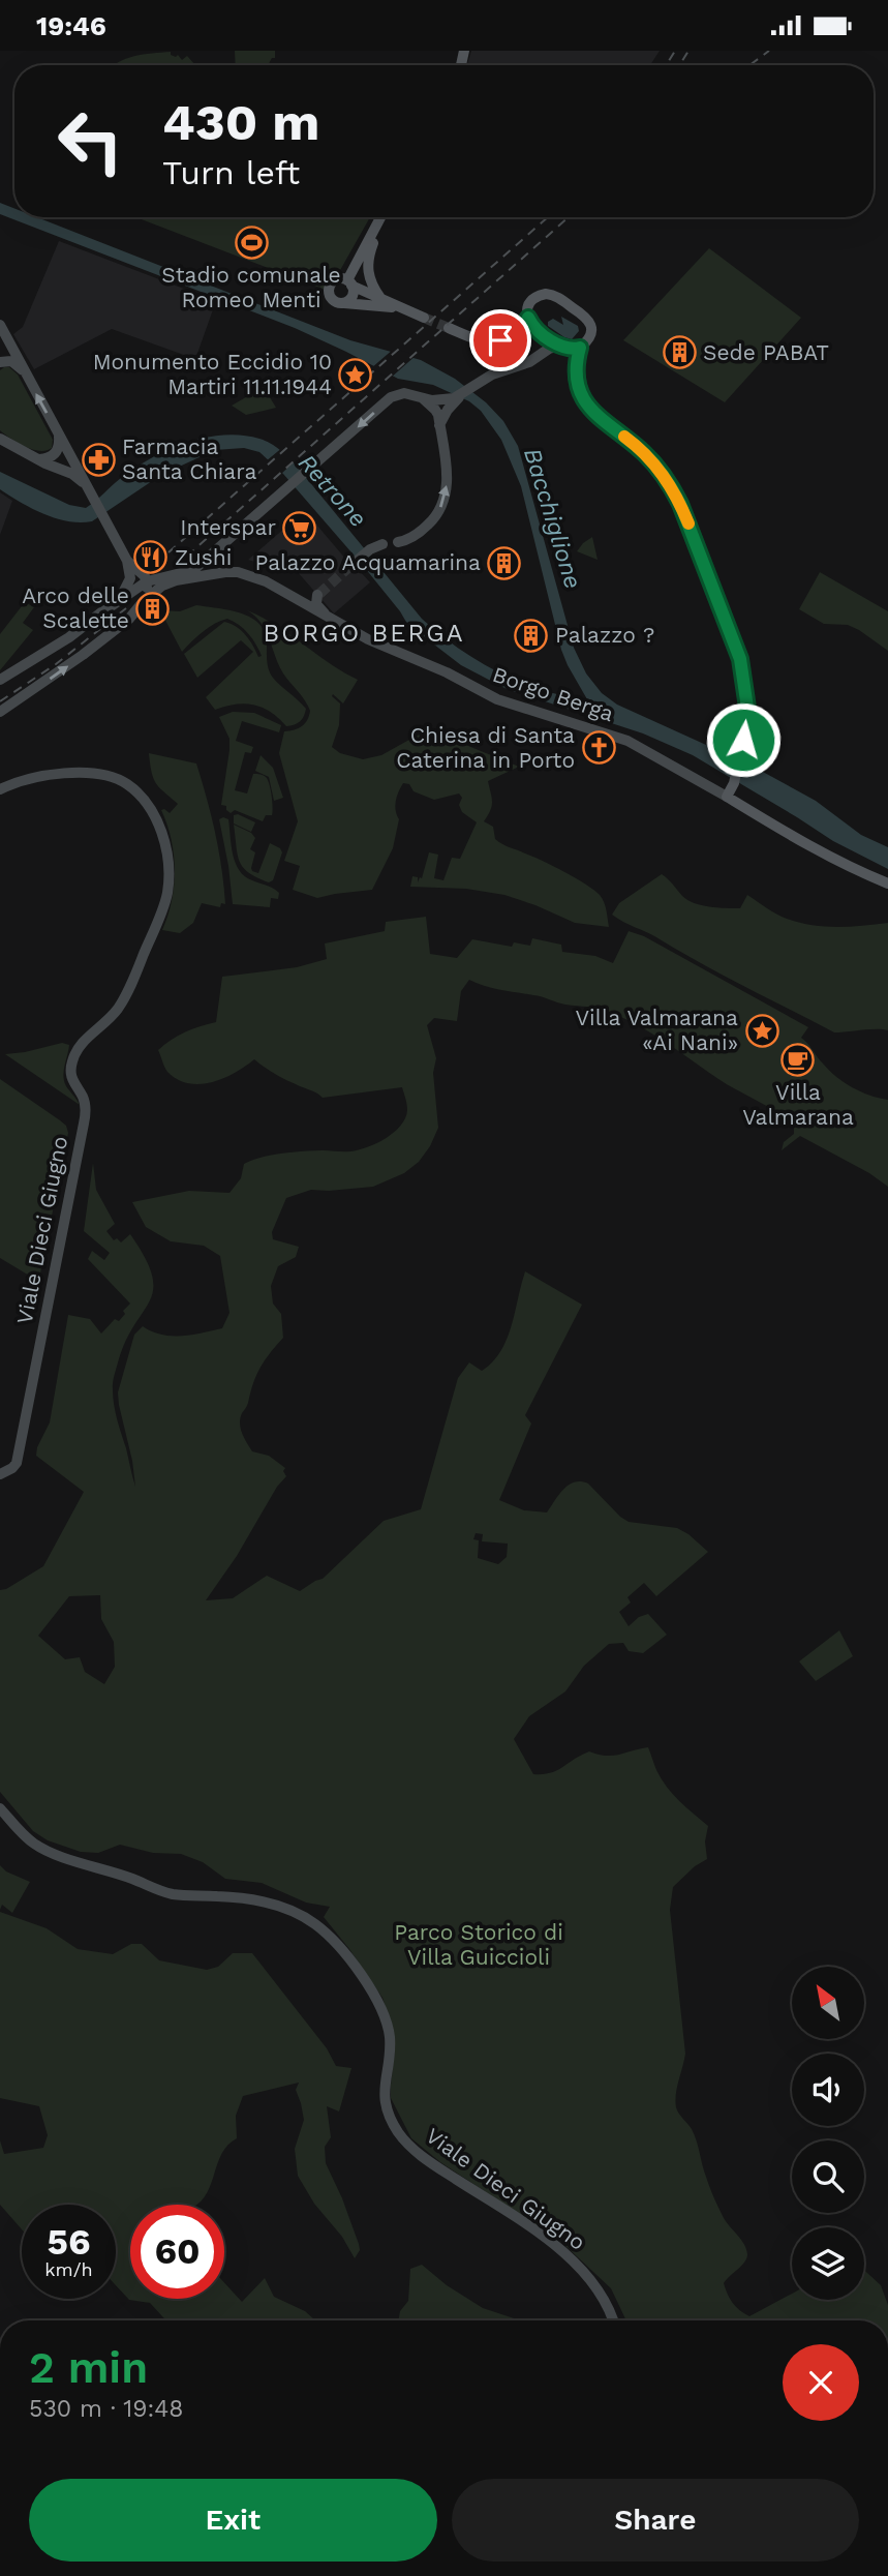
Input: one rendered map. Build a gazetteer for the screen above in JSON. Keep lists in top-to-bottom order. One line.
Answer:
{"streets":{"main road":["Borgo Berga","Viale Dieci Giugno"]},"districts":["BORGO BERGA"],"water":["Retrone","Bacchiglione"],"parks":["Parco Storico di Villa Guiccioli"],"places":{"sports":["Stadio comunale Romeo Menti"],"building":["Sede PABAT","Palazzo Acquamarina","Arco delle Scalette","Palazzo ?"],"place":["Monumento Eccidio 10 Martiri 11.11.1944","Villa Valmarana «Ai Nani»"],"pharmacy":["Farmacia Santa Chiara"],"supermarket":["Interspar"],"restaurant":["Zushi"],"church":["Chiesa di Santa Caterina in Porto"],"cafe":["Villa Valmarana"]},"north":"top left","page":{"status":"19:46","turn":["430 m","Turn left"],"speed":"56 km/h","limit":"60","heading":["2 min","530 m · 19:48"],"buttons":["Exit","Share"]}}
